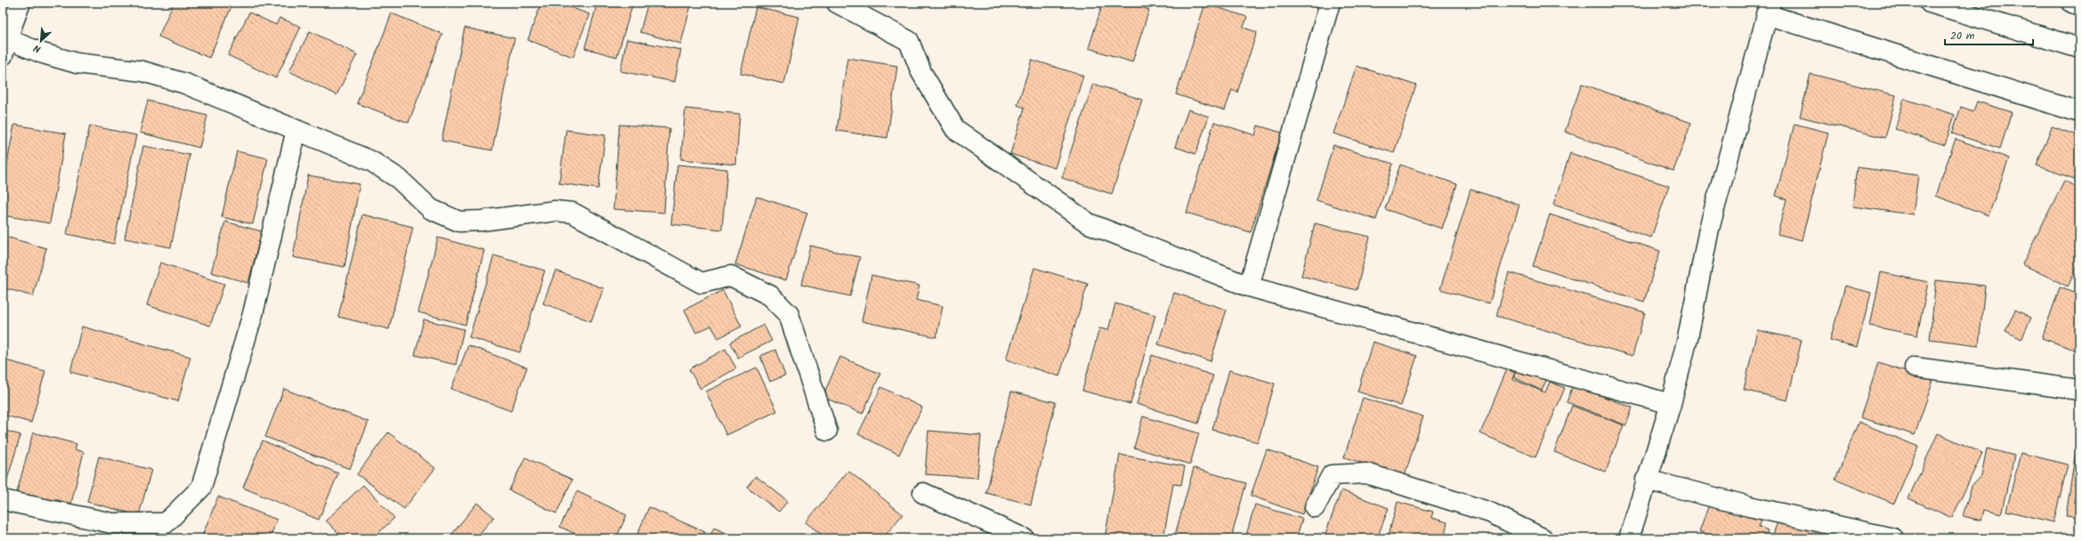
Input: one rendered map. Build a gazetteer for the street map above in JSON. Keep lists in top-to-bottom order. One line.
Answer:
{"scale_bar":"20 m","north":"bottom left"}
